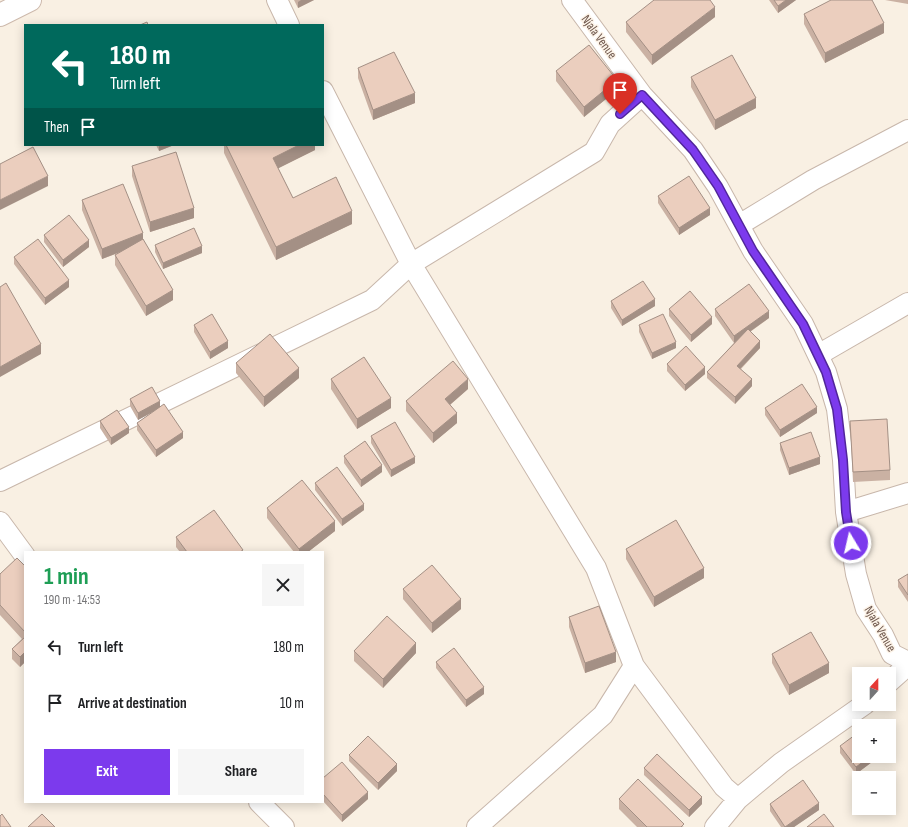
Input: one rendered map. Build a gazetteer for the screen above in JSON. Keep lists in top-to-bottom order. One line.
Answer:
{"streets":{"street":["Njala Venue"]},"north":"top","page":{"turn":["180 m","Turn left"],"then":"Then","heading":["1 min","190 m · 14:53"],"list":[{"name":"Turn left","value":"180 m"},{"name":"Arrive at destination","value":"10 m"}],"map_buttons":["+","−"],"buttons":["Exit","Share"]}}
